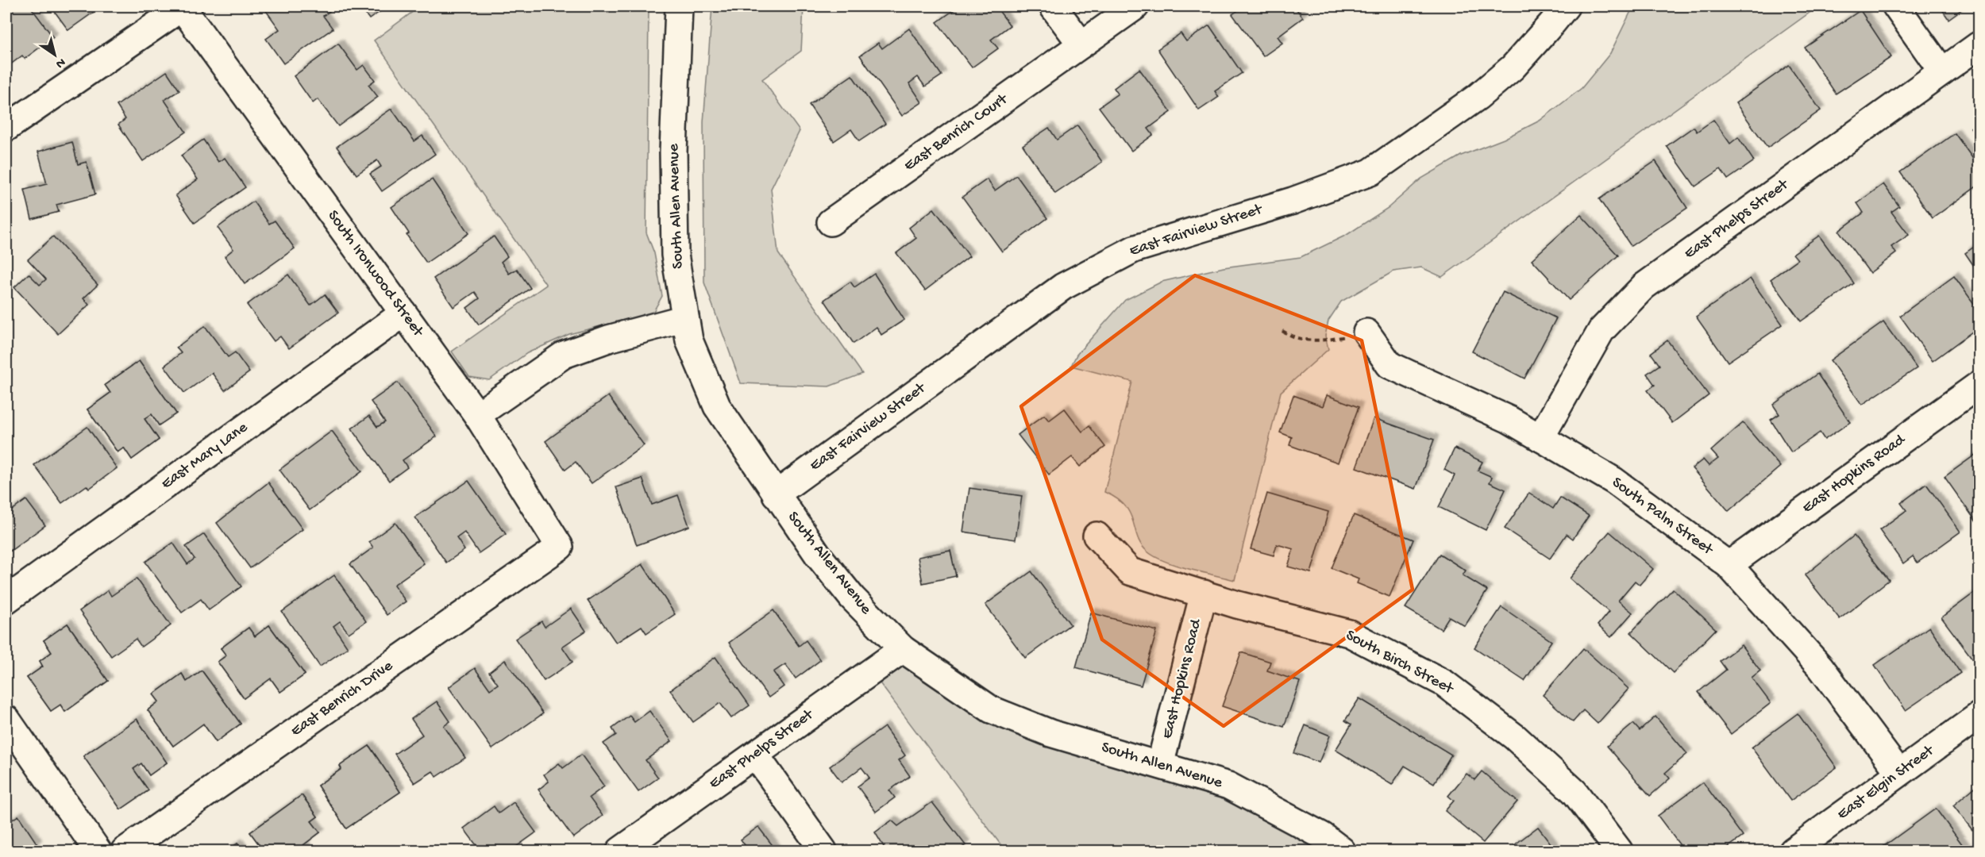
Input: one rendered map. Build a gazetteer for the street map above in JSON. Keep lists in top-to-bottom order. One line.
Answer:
{"streets":{"street":["East Benrich Court","South Allen Avenue","East Phelps Street","East Fairview Street","South Ironwood Street","East Mary Lane","East Hopkins Road","South Palm Street","South Birch Street","East Benrich Drive","East Elgin Street"]},"crossings":[["South Allen Avenue","East Phelps Street"],["South Allen Avenue","East Fairview Street"],["South Allen Avenue","East Hopkins Road"],["East Phelps Street","South Palm Street"],["South Ironwood Street","East Mary Lane"],["South Ironwood Street","East Benrich Drive"],["East Hopkins Road","South Palm Street"],["East Hopkins Road","South Birch Street"],["South Palm Street","East Elgin Street"]],"north":"bottom right"}
